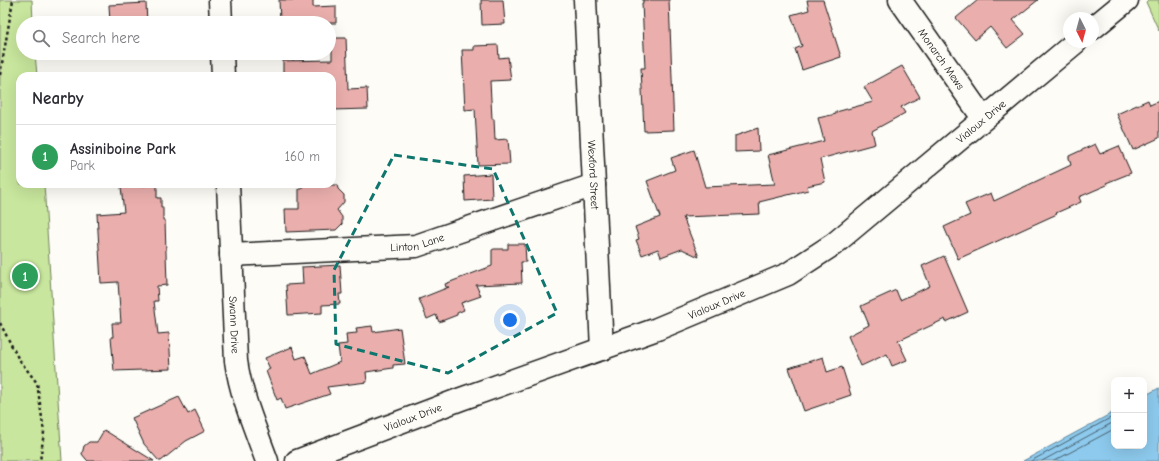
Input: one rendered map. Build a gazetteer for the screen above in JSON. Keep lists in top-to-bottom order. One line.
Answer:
{"streets":{"street":["Monarch Mews","Vialoux Drive","Wexford Street","Linton Lane","Swann Drive"]},"crossings":[["Monarch Mews","Vialoux Drive"],["Vialoux Drive","Wexford Street"],["Wexford Street","Linton Lane"],["Linton Lane","Swann Drive"]],"north":"bottom","page":{"search":"Search here","heading":"Nearby","list":[{"mark":"1","name":"Assiniboine Park","note":"Park","value":"160 m"}],"pins":"1","map_buttons":["+","−"]}}
